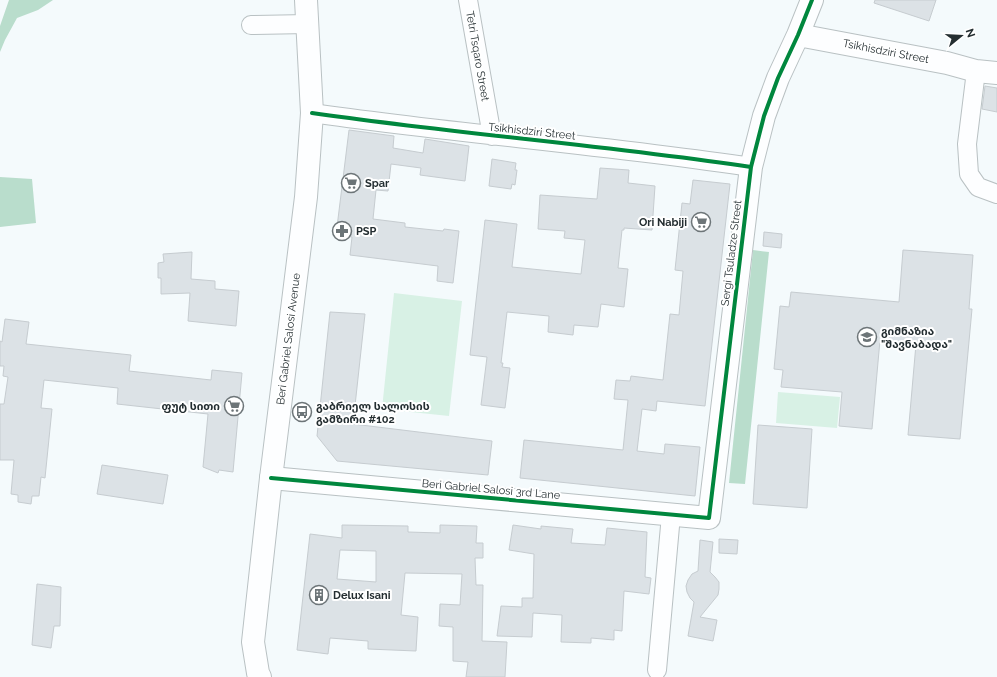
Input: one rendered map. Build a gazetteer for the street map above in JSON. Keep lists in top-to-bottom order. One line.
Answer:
{"streets":{"street":["Tsikhisdziri Street","Tetri Tsqaro Street","Sergi Tsuladze Street","Beri Gabriel Salosi Avenue","Beri Gabriel Salosi 3rd Lane"]},"crossings":[["Tsikhisdziri Street","Tetri Tsqaro Street"],["Tsikhisdziri Street","Sergi Tsuladze Street"],["Tsikhisdziri Street","Beri Gabriel Salosi Avenue"],["Sergi Tsuladze Street","Beri Gabriel Salosi 3rd Lane"],["Beri Gabriel Salosi Avenue","Beri Gabriel Salosi 3rd Lane"]],"places":{"supermarket":["Spar","Ori Nabiji","ფუტ სითი"],"pharmacy":["PSP"],"school or university":["გიმნაზია \"შავნაბადა\""],"bus stop":["გაბრიელ სალოსის გამზირი #102"],"building":["Delux Isani"]},"north":"right"}
